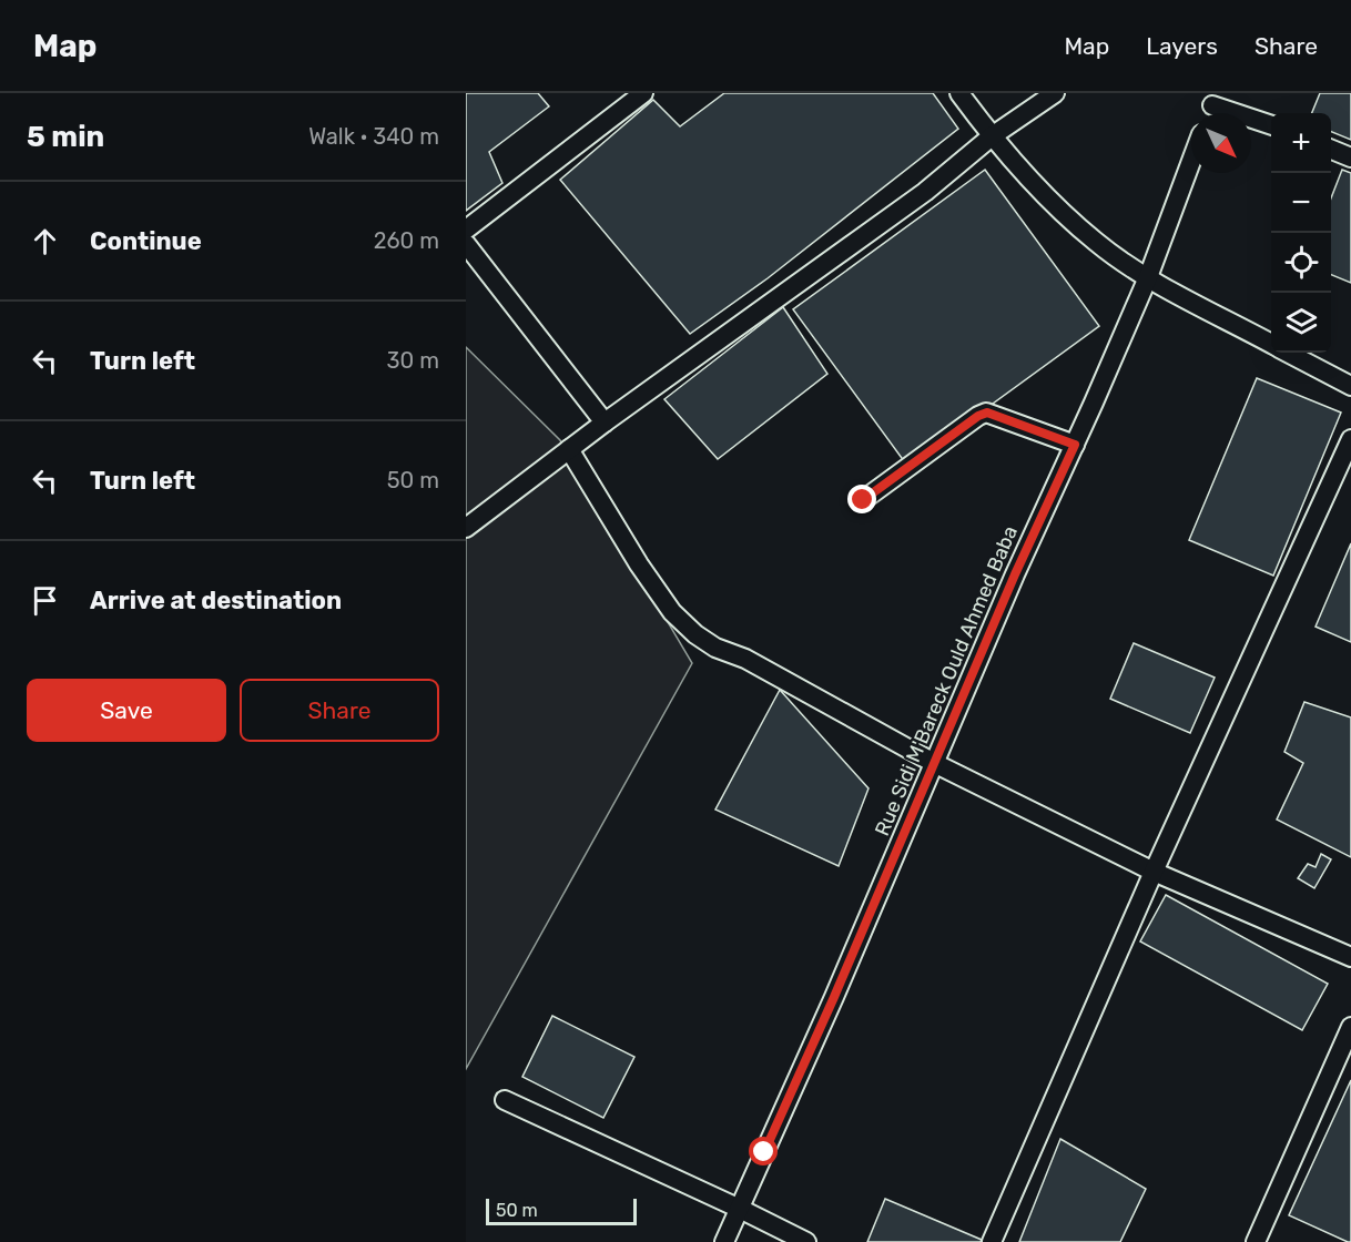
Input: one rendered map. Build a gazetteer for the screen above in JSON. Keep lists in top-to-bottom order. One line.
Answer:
{"streets":{"street":["Rue Sidi M'Bareck Ould Ahmed Baba"]},"scale_bar":"50 m","north":"bottom right","page":{"header":"Map","nav":["Map","Layers","Share"],"heading":["5 min","Walk · 340 m"],"map_buttons":["+","−"],"list":[["Continue","260 m"],["Turn left","30 m"],["Turn left","50 m"],"Arrive at destination"],"buttons":["Save","Share"],"scale":"50 m"}}
